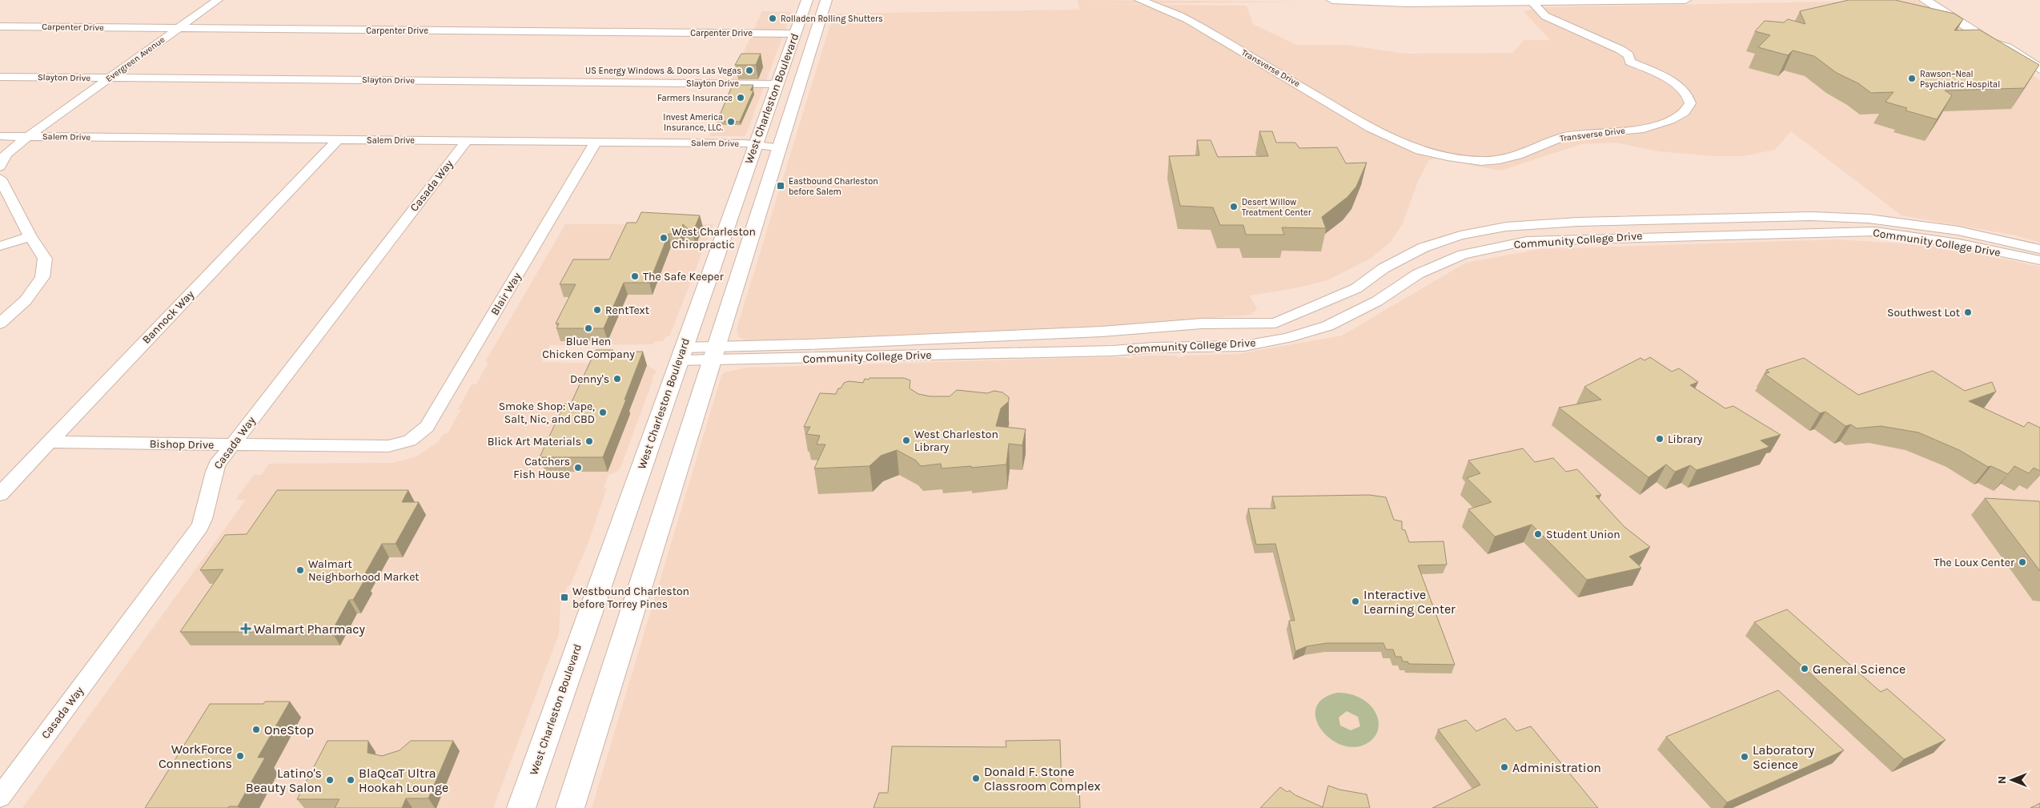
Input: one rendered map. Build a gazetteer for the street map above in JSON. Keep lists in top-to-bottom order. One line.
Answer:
{"streets":{"main road":["West Charleston Boulevard"],"street":["Carpenter Drive","Evergreen Avenue","Transverse Drive","Slayton Drive","Salem Drive","Casada Way","Community College Drive","Blair Way","Bannock Way","Bishop Drive"]},"crossings":[["Carpenter Drive","Evergreen Avenue"],["Carpenter Drive","West Charleston Boulevard"],["Evergreen Avenue","Slayton Drive"],["Evergreen Avenue","Salem Drive"],["Slayton Drive","West Charleston Boulevard"],["West Charleston Boulevard","Salem Drive"],["West Charleston Boulevard","Community College Drive"],["Salem Drive","Casada Way"],["Salem Drive","Blair Way"],["Salem Drive","Bannock Way"],["Casada Way","Bishop Drive"],["Blair Way","Bishop Drive"],["Bannock Way","Bishop Drive"]],"places":{"other":["Rolladen Rolling Shutters","US Energy Windows & Doors Las Vegas","Rawson–Neal Psychiatric Hospital","Farmers Insurance","Invest America Insurance, LLC.","Desert Willow Treatment Center","West Charleston Chiropractic","The Safe Keeper","RentText","Southwest Lot","Blue Hen Chicken Company","Denny's","Smoke Shop: Vape, Salt, Nic, and CBD","Library","West Charleston Library","Blick Art Materials","Catchers Fish House","Student Union","The Loux Center","Walmart Neighborhood Market","Interactive Learning Center","General Science","OneStop","WorkForce Connections","Laboratory Science","Administration","Donald F. Stone Classroom Complex","Latino's Beauty Salon","BlaQcaT Ultra Hookah Lounge"],"transit":["Eastbound Charleston before Salem","Westbound Charleston before Torrey Pines"],"health":["Walmart Pharmacy"]},"north":"left"}
